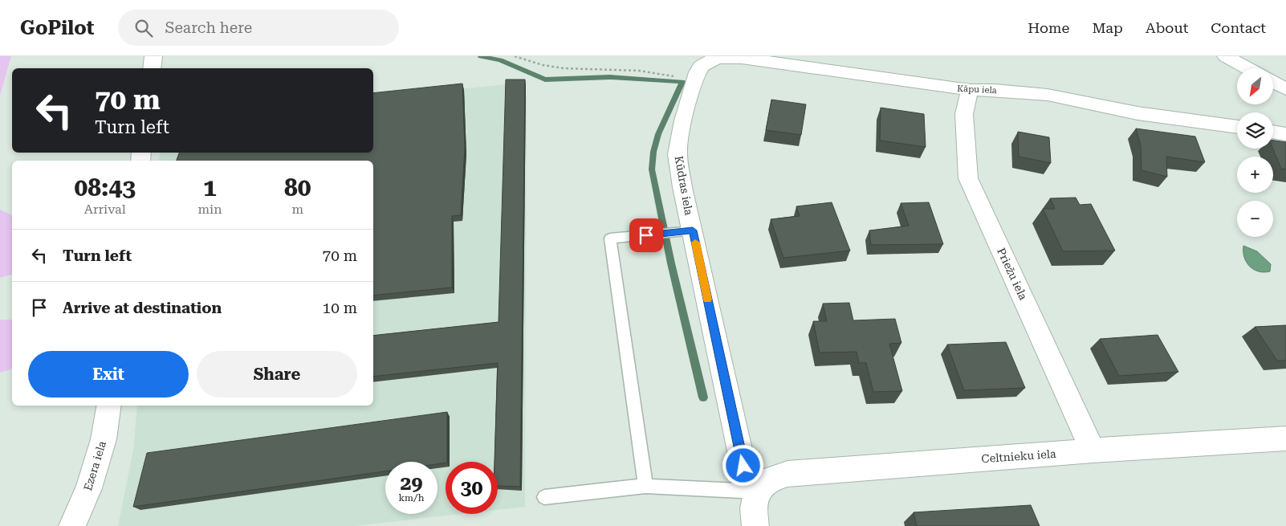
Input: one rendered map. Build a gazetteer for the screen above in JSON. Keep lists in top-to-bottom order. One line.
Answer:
{"streets":{"street":["Kāpu iela","Kūdras iela","Priežu iela","Celtnieku iela","Ezera iela"]},"crossings":[["Kāpu iela","Kūdras iela"],["Kāpu iela","Priežu iela"],["Kūdras iela","Celtnieku iela"],["Priežu iela","Celtnieku iela"]],"north":"bottom left","page":{"header":"GoPilot","search":"Search here","nav":["Home","Map","About","Contact"],"map_buttons":["+","−"],"turn":["70 m","Turn left"],"eta":["08:43","Arrival","1","min","80","m"],"list":[{"name":"Turn left","value":"70 m"},{"name":"Arrive at destination","value":"10 m"}],"buttons":["Exit","Share"],"speed":"29 km/h","limit":"30"}}
